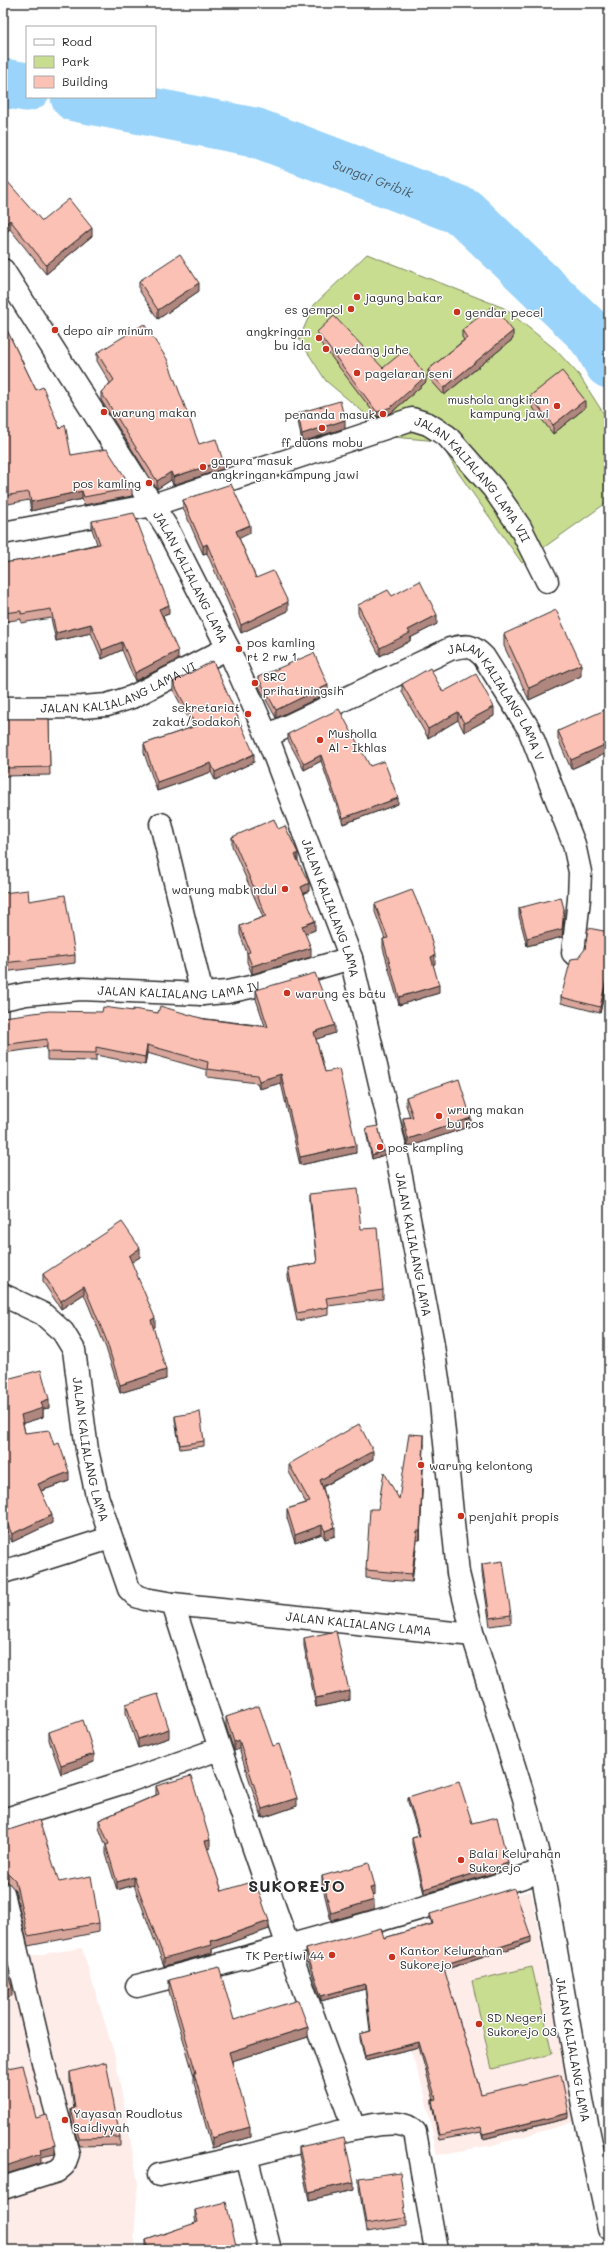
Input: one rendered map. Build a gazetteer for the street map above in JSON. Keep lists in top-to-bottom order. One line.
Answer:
{"streets":{"street":["JALAN KALIALANG LAMA VII","JALAN KALIALANG LAMA","JALAN KALIALANG LAMA VI","JALAN KALIALANG LAMA V","JALAN KALIALANG LAMA IV"]},"crossings":[["JALAN KALIALANG LAMA VII","JALAN KALIALANG LAMA"],["JALAN KALIALANG LAMA","JALAN KALIALANG LAMA VI"],["JALAN KALIALANG LAMA","JALAN KALIALANG LAMA V"],["JALAN KALIALANG LAMA","JALAN KALIALANG LAMA IV"]],"districts":["SUKOREJO"],"water":["Sungai Gribik"],"places":["jagung bakar","es gempol","gendar pecel","depo air minum","angkringan bu ida","wedang jahe","pagelaran seni","mushola angkiran kampung jawi","warung makan","penanda masuk","ff duons mobu","gapura masuk angkringan kampung jawi","pos kamling","pos kamling rt 2 rw 1","SRC prihatiningsih","sekretariat zakat/sodakoh","Musholla Al - Ikhlas","warung mabk ndul","warung es batu","wrung makan bu ros","pos kampling","warung kelontong","penjahit propis","Balai Kelurahan Sukorejo","TK Pertiwi 44","Kantor Kelurahan Sukorejo","SD Negeri Sukorejo 03","Yayasan Roudlotus Saidiyyah"],"legend":["Road","Park","Building"]}
